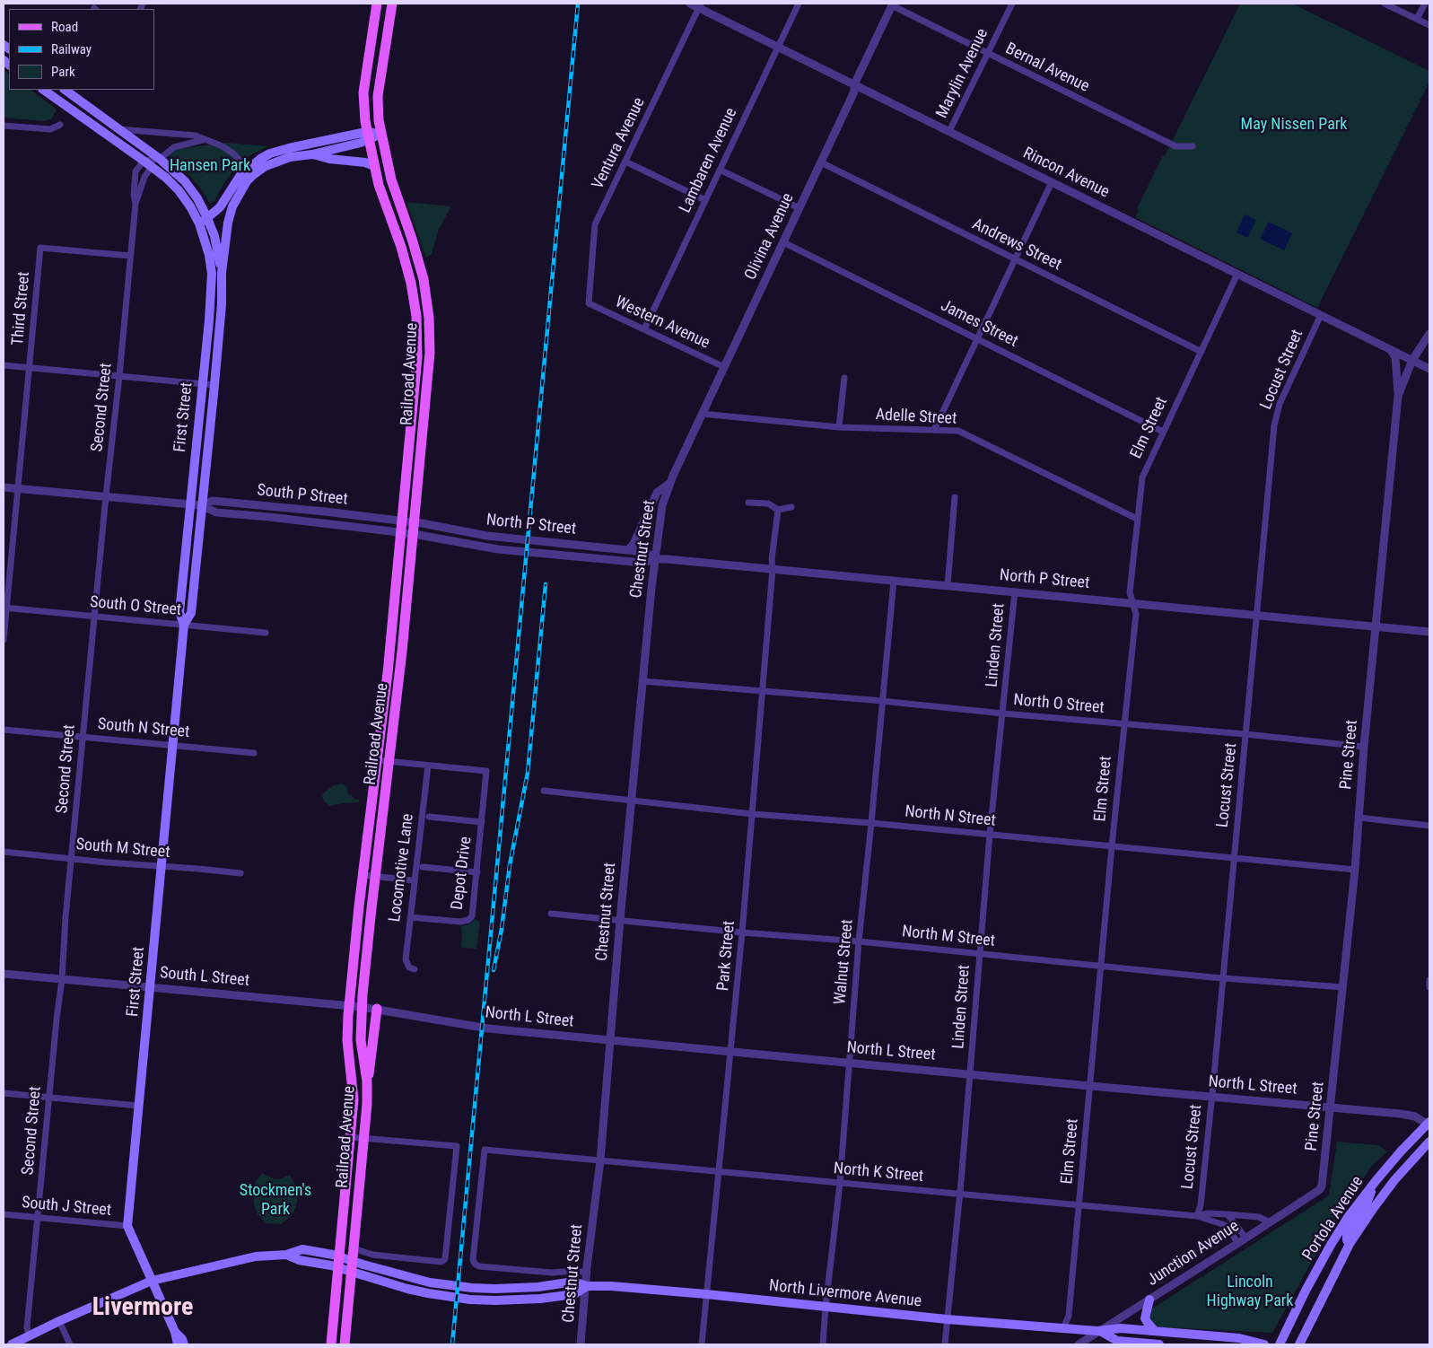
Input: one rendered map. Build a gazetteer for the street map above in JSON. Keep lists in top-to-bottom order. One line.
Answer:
{"streets":{"main road":["Railroad Avenue","First Street","Portola Avenue","North Livermore Avenue"],"street":["Bernal Avenue","Marylin Avenue","Ventura Avenue","Lambaren Avenue","Rincon Avenue","Olivina Avenue","Andrews Street","Third Street","Western Avenue","James Street","Locust Street","Second Street","Adelle Street","Elm Street","South P Street","North P Street","Chestnut Street","South O Street","Linden Street","North O Street","South N Street","Pine Street","North N Street","South M Street","Locomotive Lane","Depot Drive","North M Street","Park Street","Walnut Street","South L Street","North L Street","North K Street","South J Street","Junction Avenue"]},"crossings":[["Bernal Avenue","Marylin Avenue"],["Bernal Avenue","Olivina Avenue"],["Marylin Avenue","Rincon Avenue"],["Ventura Avenue","Rincon Avenue"],["Ventura Avenue","Western Avenue"],["Lambaren Avenue","Rincon Avenue"],["Lambaren Avenue","Western Avenue"],["Rincon Avenue","Olivina Avenue"],["Rincon Avenue","Locust Street"],["Rincon Avenue","Elm Street"],["Rincon Avenue","Pine Street"],["Olivina Avenue","Andrews Street"],["Olivina Avenue","Western Avenue"],["Olivina Avenue","James Street"],["Olivina Avenue","Adelle Street"],["Olivina Avenue","Chestnut Street"],["Andrews Street","Elm Street"],["Third Street","Second Street"],["Third Street","South P Street"],["Third Street","South O Street"],["James Street","Elm Street"],["Locust Street","North P Street"],["Locust Street","North O Street"],["Locust Street","North N Street"],["Locust Street","North M Street"],["Locust Street","North L Street"],["Locust Street","North K Street"],["Railroad Avenue","South P Street"],["Railroad Avenue","North P Street"],["Railroad Avenue","South L Street"],["Railroad Avenue","North L Street"],["Railroad Avenue","North Livermore Avenue"],["Second Street","First Street"],["Second Street","South P Street"],["Second Street","South O Street"],["Second Street","South N Street"],["Second Street","South M Street"],["Second Street","South L Street"],["Second Street","South J Street"],["First Street","South P Street"],["First Street","South O Street"],["First Street","South N Street"],["First Street","South M Street"],["First Street","South L Street"],["First Street","South J Street"],["Adelle Street","Elm Street"],["Elm Street","North P Street"],["Elm Street","North O Street"],["Elm Street","North N Street"],["Elm Street","North M Street"],["Elm Street","North L Street"],["Elm Street","North K Street"],["Elm Street","North Livermore Avenue"],["South P Street","North P Street"],["North P Street","Chestnut Street"],["North P Street","Linden Street"],["North P Street","Pine Street"],["North P Street","Park Street"],["North P Street","Walnut Street"],["Chestnut Street","North O Street"],["Chestnut Street","North N Street"],["Chestnut Street","North M Street"],["Chestnut Street","North L Street"],["Chestnut Street","North K Street"],["Chestnut Street","North Livermore Avenue"],["Linden Street","North O Street"],["Linden Street","North N Street"],["Linden Street","North M Street"],["Linden Street","North L Street"],["Linden Street","North K Street"],["Linden Street","North Livermore Avenue"],["North O Street","Pine Street"],["North O Street","Park Street"],["North O Street","Walnut Street"],["Pine Street","North N Street"],["Pine Street","North M Street"],["Pine Street","North L Street"],["Pine Street","Junction Avenue"],["North N Street","Park Street"],["North N Street","Walnut Street"],["Locomotive Lane","Depot Drive"],["North M Street","Park Street"],["North M Street","Walnut Street"],["Park Street","North L Street"],["Park Street","North K Street"],["Park Street","North Livermore Avenue"],["Walnut Street","North L Street"],["Walnut Street","North K Street"],["Walnut Street","North Livermore Avenue"],["South L Street","North L Street"],["North L Street","Portola Avenue"],["North K Street","Junction Avenue"],["Junction Avenue","North Livermore Avenue"]],"districts":["Livermore"],"parks":["May Nissen Park","Hansen Park","Stockmen's Park","Lincoln Highway Park"],"legend":["Road","Railway","Park"]}
